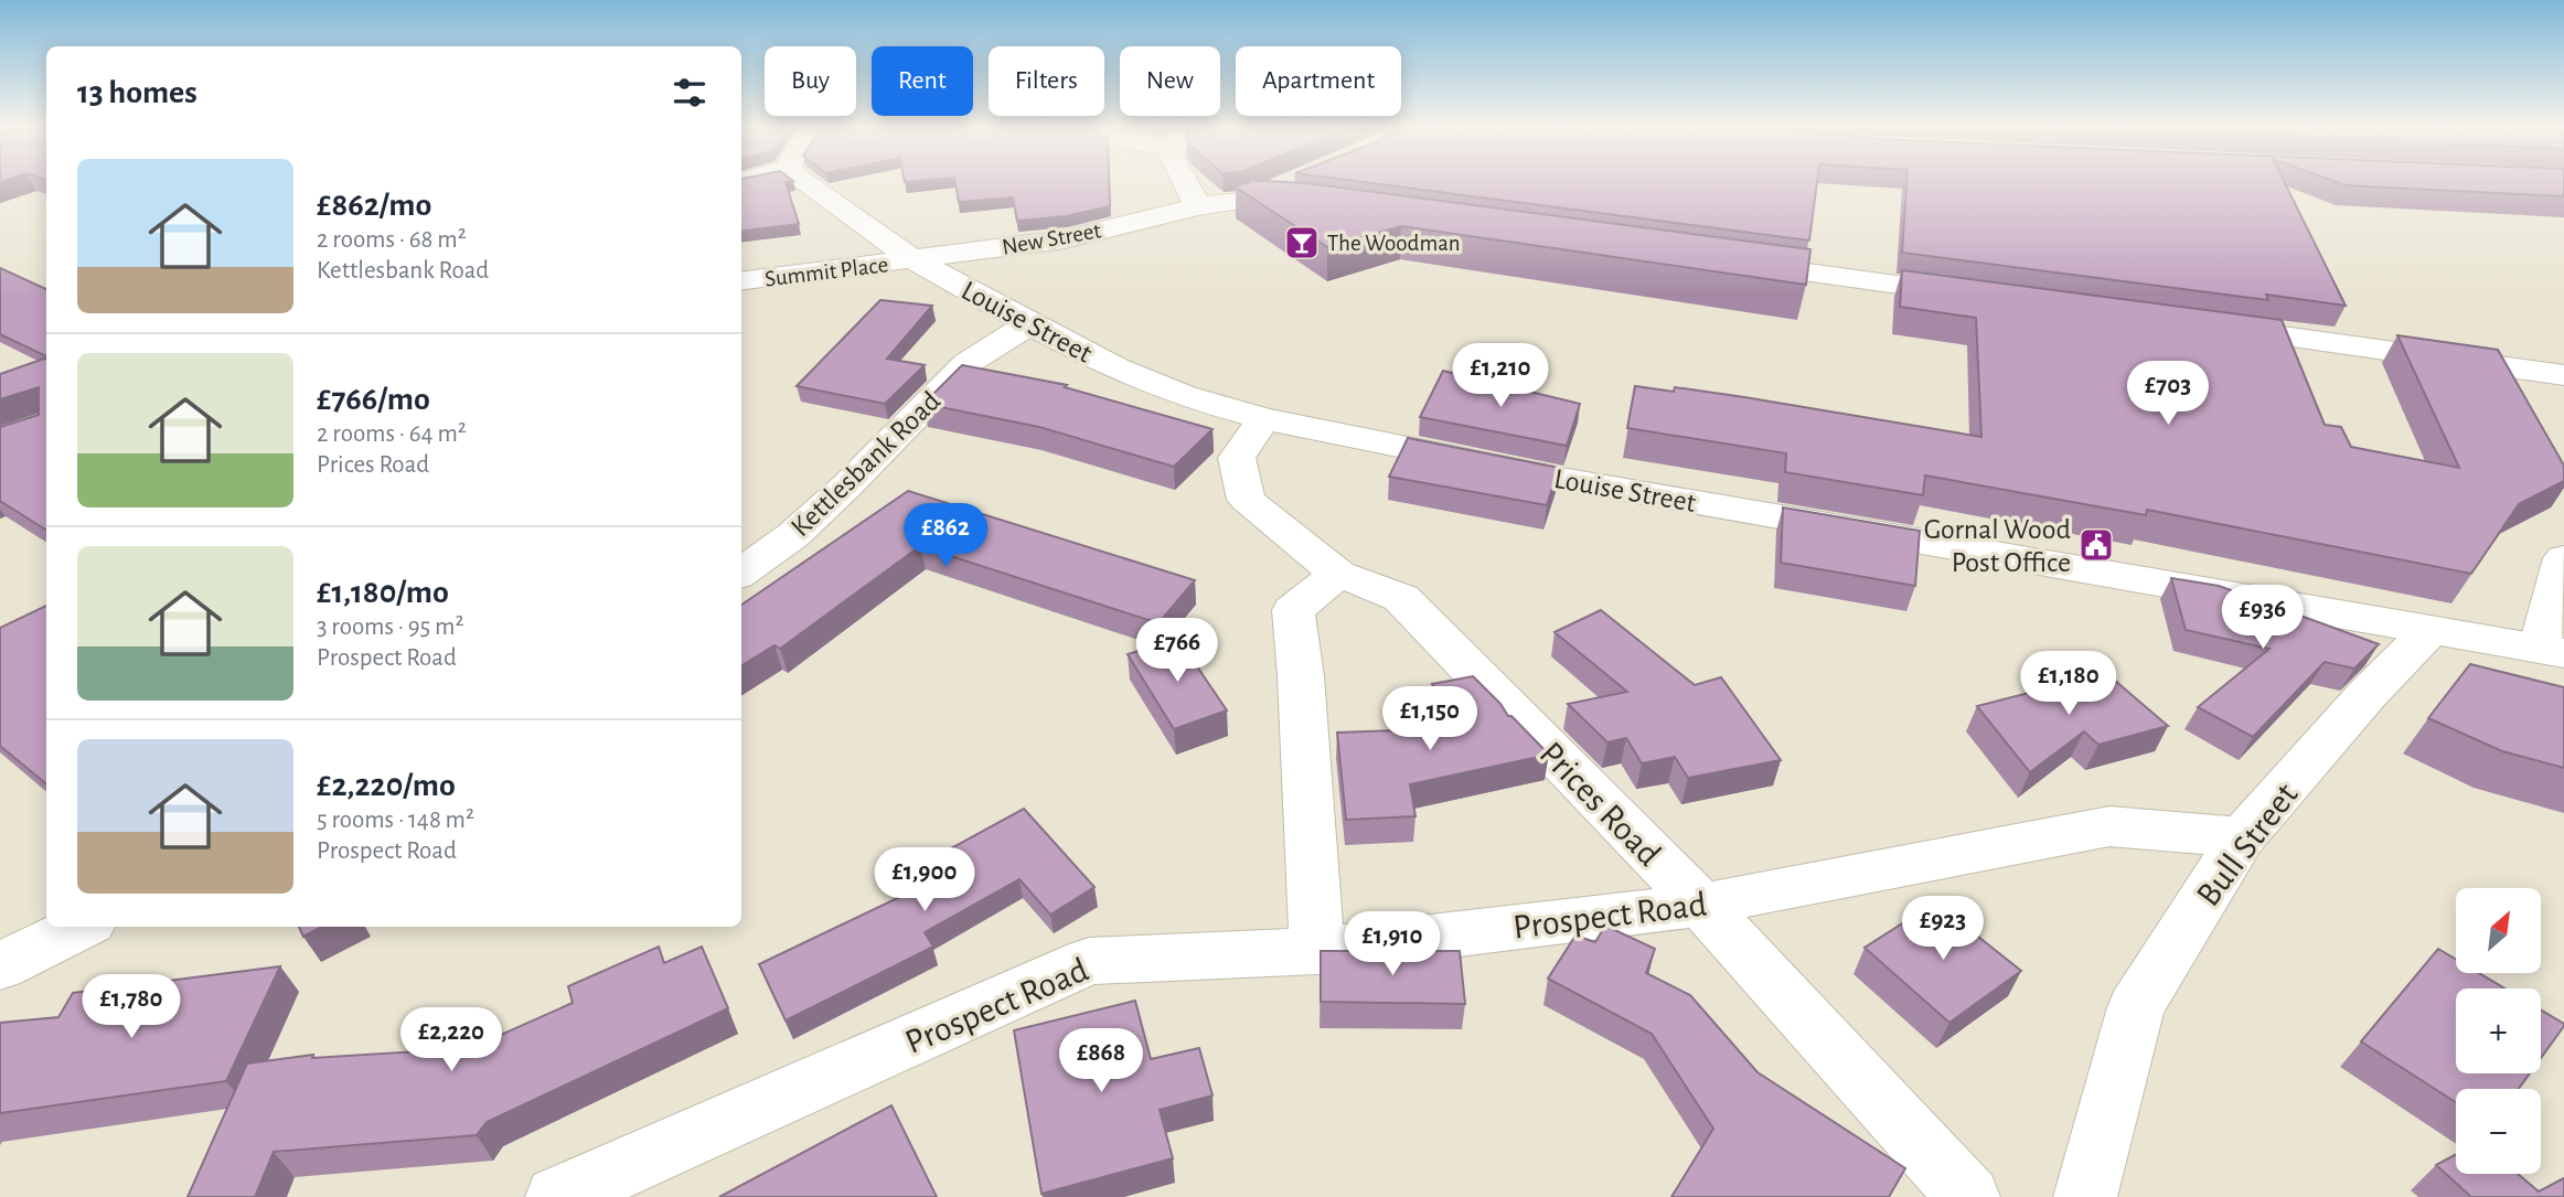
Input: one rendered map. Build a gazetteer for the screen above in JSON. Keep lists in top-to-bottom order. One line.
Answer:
{"streets":{"street":["New Street","Summit Place","Louise Street","Kettlesbank Road","Prices Road","Bull Street","Prospect Road"]},"crossings":[["New Street","Summit Place"],["New Street","Louise Street"],["Summit Place","Louise Street"],["Louise Street","Kettlesbank Road"],["Louise Street","Prices Road"],["Louise Street","Bull Street"],["Prices Road","Prospect Road"],["Bull Street","Prospect Road"]],"places":{"bar":["The Woodman"],"public building":["Gornal Wood Post Office"]},"north":"top right","page":{"chip":["Buy","Rent","Filters","New","Apartment"],"heading":"13 homes","list":[{"name":"£862/mo","note":"2 rooms · 68 m² · Kettlesbank Road"},{"name":"£766/mo","note":"2 rooms · 64 m² · Prices Road"},{"name":"£1,180/mo","note":"3 rooms · 95 m² · Prospect Road"},{"name":"£2,220/mo","note":"5 rooms · 148 m² · Prospect Road"}],"price":["£1,210","£703","£862","£936","£766","£1,180","£1,150","£1,900","£923","£1,910","£1,780","£2,220","£868"],"map_buttons":["+","−"]}}
